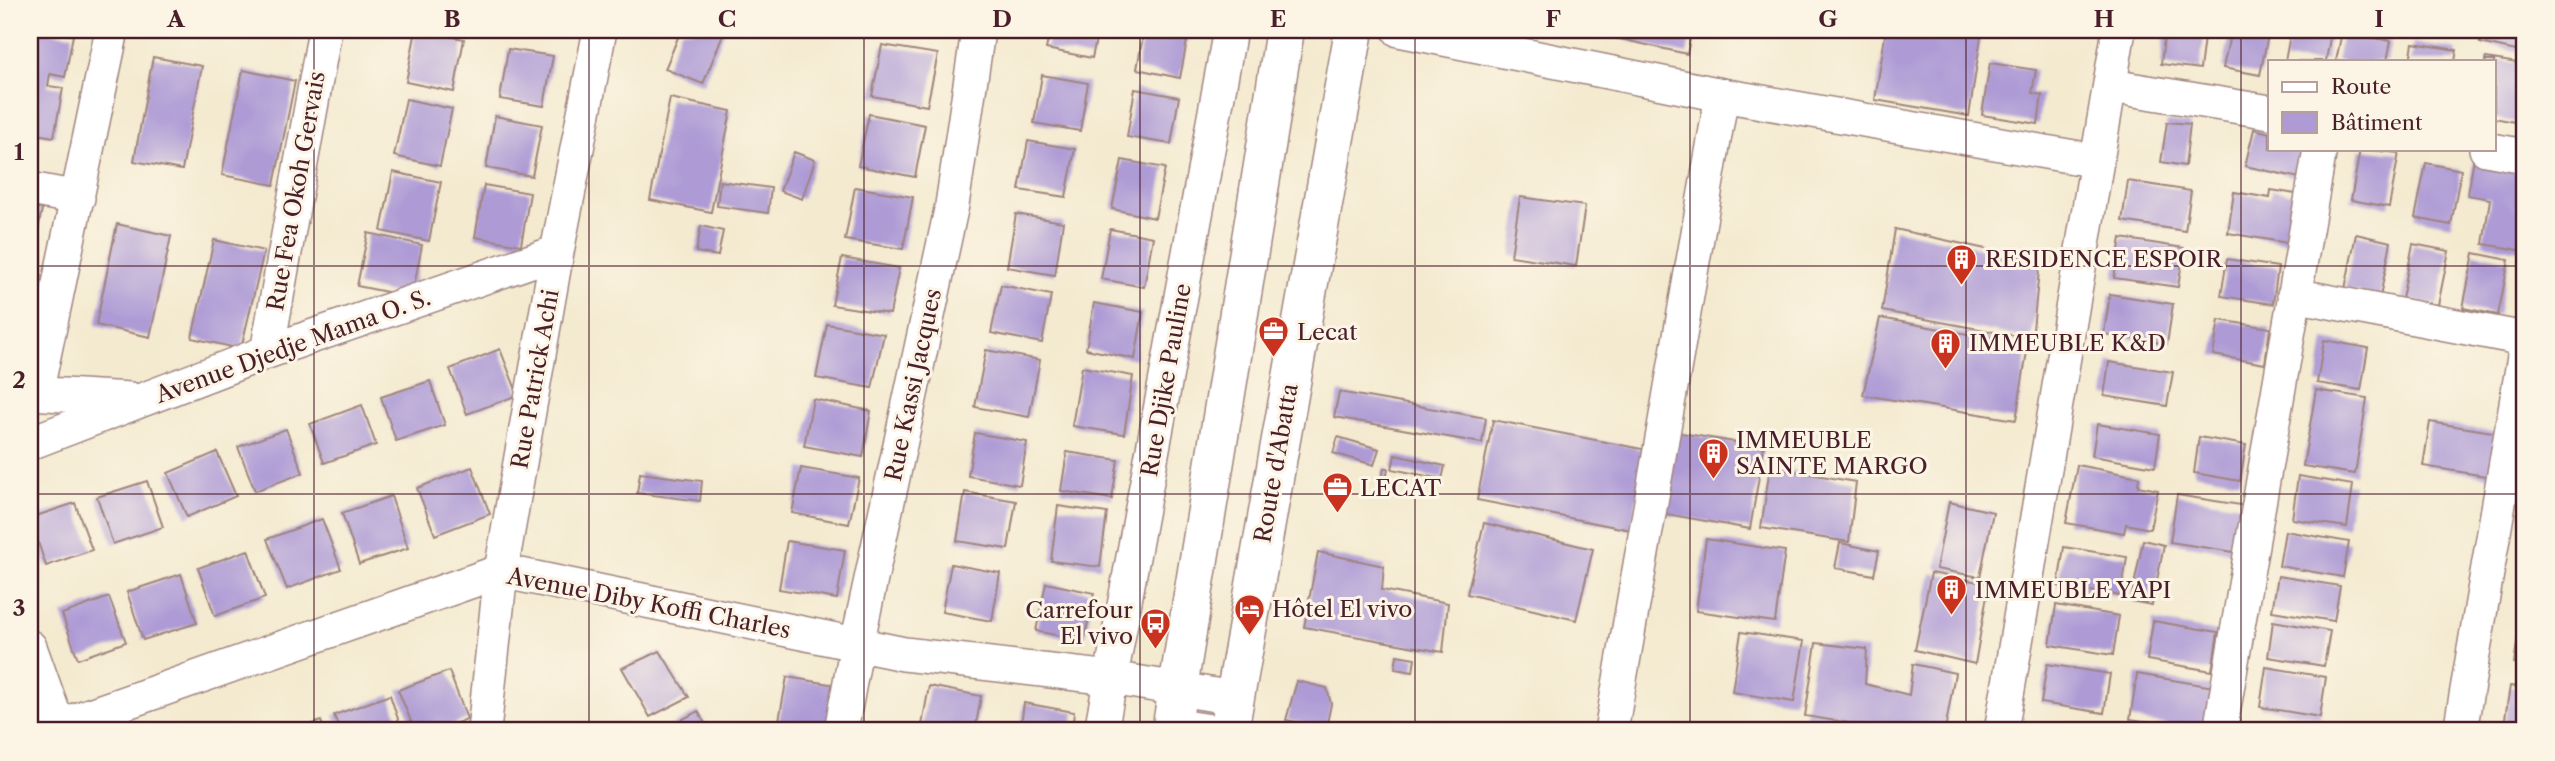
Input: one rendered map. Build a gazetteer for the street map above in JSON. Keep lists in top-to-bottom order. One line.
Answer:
{"streets":{"street":["Rue Fea Okoh Gervais","Avenue Djedje Mama O. S.","Rue Patrick Achi","Rue Djike Pauline","Rue Kassi Jacques","Route d'Abatta","Avenue Diby Koffi Charles"]},"crossings":[["Rue Fea Okoh Gervais","Avenue Djedje Mama O. S."],["Avenue Djedje Mama O. S.","Rue Patrick Achi"],["Rue Patrick Achi","Avenue Diby Koffi Charles"],["Rue Djike Pauline","Avenue Diby Koffi Charles"],["Rue Kassi Jacques","Avenue Diby Koffi Charles"],["Route d'Abatta","Avenue Diby Koffi Charles"]],"places":{"building":["RESIDENCE ESPOIR","IMMEUBLE K&D","IMMEUBLE SAINTE MARGO","IMMEUBLE YAPI"],"office":["Lecat","LECAT"],"hotel":["Hôtel El vivo"],"bus stop":["Carrefour El vivo"]},"legend":["Route","Bâtiment"],"grid":{"columns":["A","B","C","D","E","F","G","H","I"],"rows":["1","2","3"]}}
